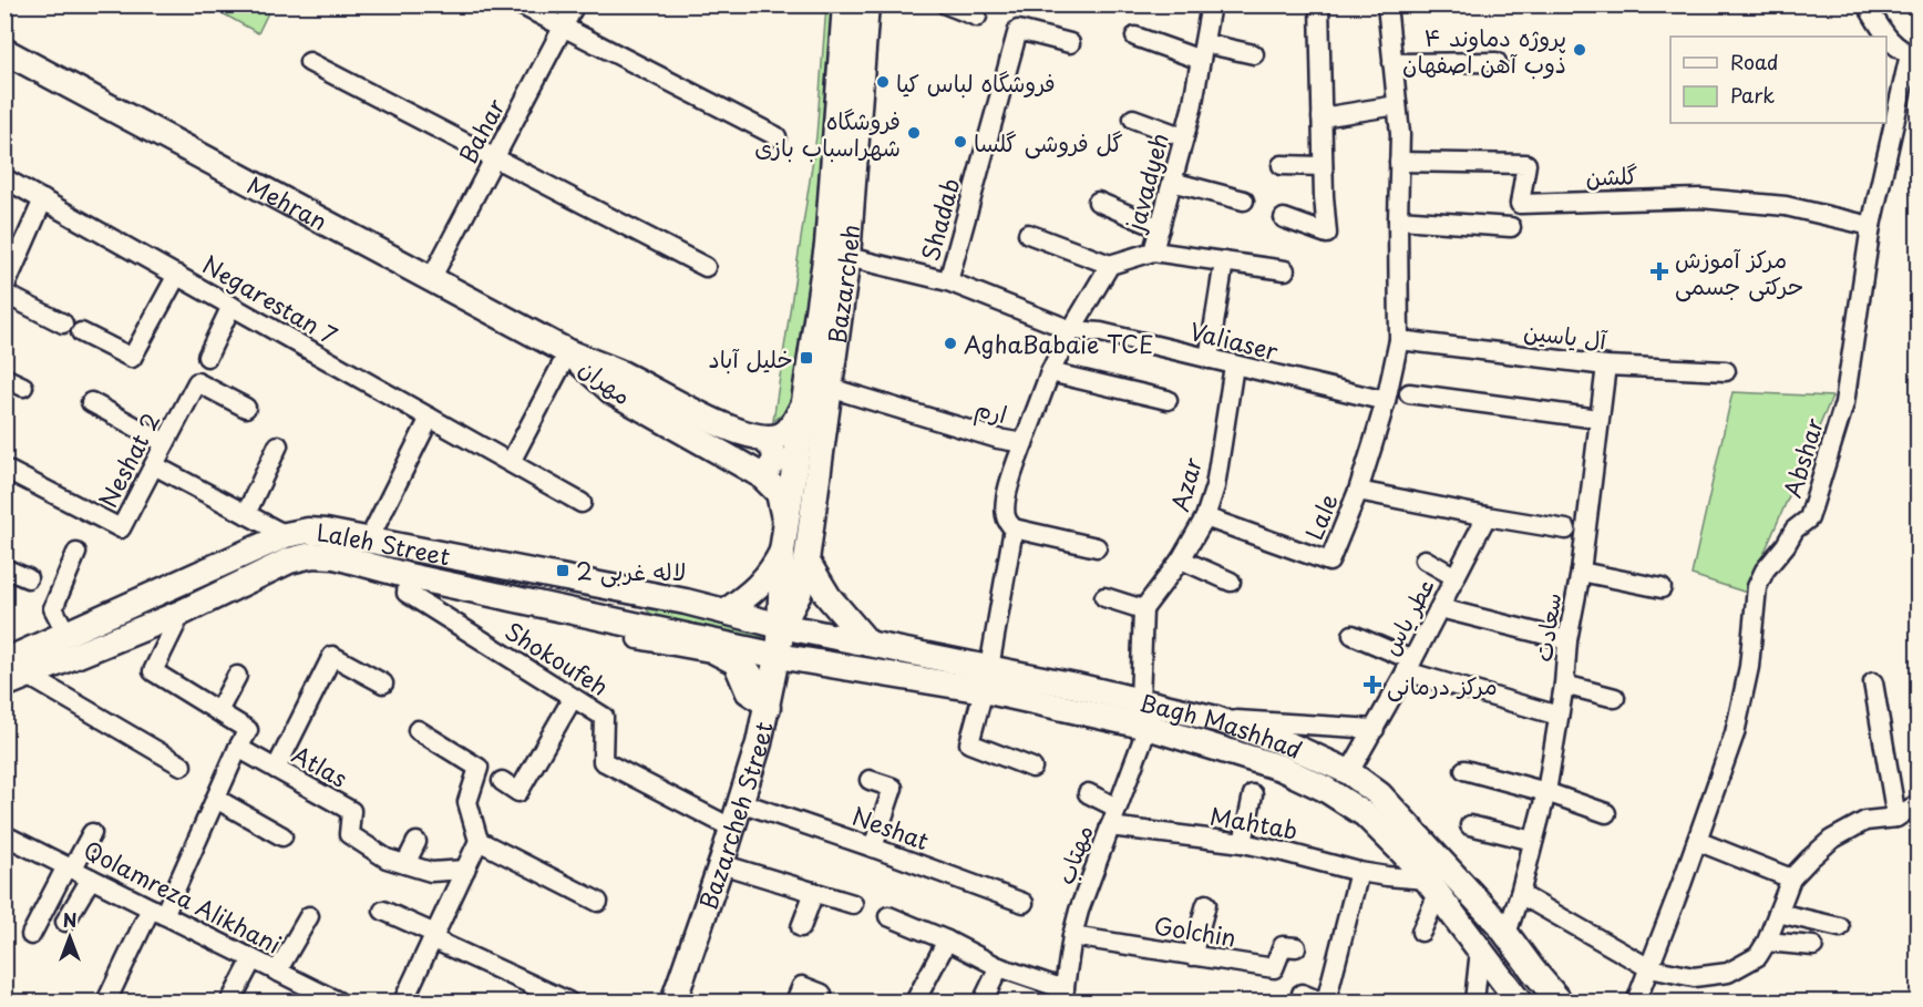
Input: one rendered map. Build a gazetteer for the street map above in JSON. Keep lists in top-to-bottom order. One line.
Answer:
{"streets":{"main road":["Mehran","Bazarcheh","مهران","Laleh Street","Bagh Mashhad","Bazarcheh Street"],"street":["Bahar","گلشن","javadyeh","Shadab","Negarestan 7","آل یاسین","Valiaser","ارم","Abshar","Neshat 2","Azar","Lale","عطر یاس","سعادت","Shokoufeh","Atlas","Mahtab","Neshat","مهتاب","Qolamreza Alikhani","Golchin"]},"crossings":[["Bahar","Mehran"],["گلشن","Abshar"],["Mehran","مهران"],["Shadab","Valiaser"],["Bazarcheh","Valiaser"],["Bazarcheh","مهران"],["Bazarcheh","ارم"],["آل یاسین","Lale"],["آل یاسین","سعادت"],["Valiaser","ارم"],["Valiaser","Azar"],["Valiaser","Lale"],["Azar","Lale"],["Laleh Street","Shokoufeh"],["Laleh Street","Bagh Mashhad"],["Laleh Street","Bazarcheh Street"],["عطر یاس","Bagh Mashhad"],["سعادت","Bagh Mashhad"],["Shokoufeh","Bazarcheh Street"],["Bagh Mashhad","Bazarcheh Street"],["Bagh Mashhad","Mahtab"],["Bagh Mashhad","مهتاب"],["Bazarcheh Street","Neshat"],["Mahtab","مهتاب"],["مهتاب","Golchin"]],"places":{"other":["پروژه دماوند ۴ ذوب آهن اصفهان","فروشگاه لباس کیا","فروشگاه شهراسباب بازی","گل فروشی گلسا","AghaBabaie TCE"],"health":["مرکز آموزش حرکتی جسمی","مرکز درمانی"],"transit":["خلیل آباد","لاله غربی 2"]},"legend":["Road","Park"],"north":"top"}
